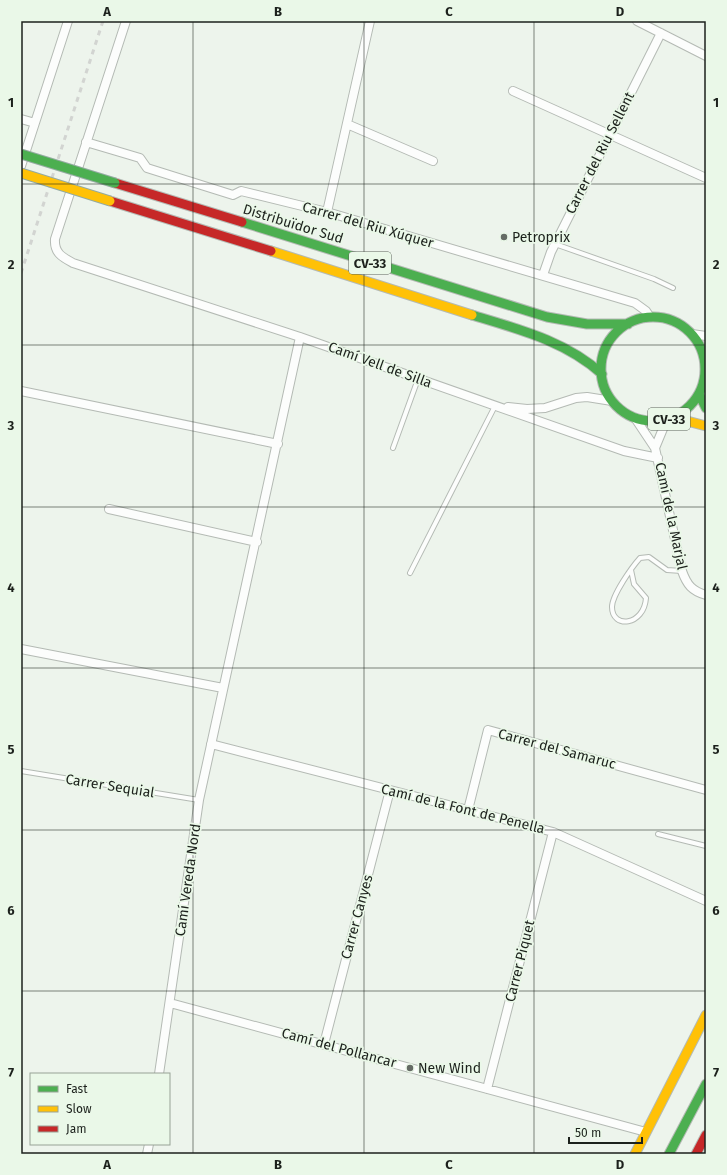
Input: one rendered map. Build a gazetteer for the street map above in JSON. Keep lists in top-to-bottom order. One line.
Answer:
{"streets":{"main road":["Distribuïdor Sud","CV-33"],"street":["Carrer del Riu Sellent","Carrer del Riu Xúquer","Camí Vell de Silla","Camí de la Marjal","Carrer del Samaruc","Camí de la Font de Penella","Camí Vereda Nord","Carrer Canyes","Carrer Piquet","Camí del Pollancar"],"lane":["Carrer Sequial"]},"crossings":[["Carrer del Riu Sellent","Carrer del Riu Xúquer"],["Distribuïdor Sud","Carrer del Riu Xúquer"],["Distribuïdor Sud","CV-33"],["Distribuïdor Sud","Camí de la Marjal"],["Carrer del Riu Xúquer","CV-33"],["Carrer del Riu Xúquer","Camí Vell de Silla"],["Carrer del Riu Xúquer","Camí de la Marjal"],["CV-33","Camí de la Marjal"],["Camí Vell de Silla","Camí de la Marjal"],["Carrer del Samaruc","Camí de la Font de Penella"],["Carrer Sequial","Camí Vereda Nord"],["Camí de la Font de Penella","Camí Vereda Nord"],["Camí de la Font de Penella","Carrer Canyes"],["Camí de la Font de Penella","Carrer Piquet"],["Camí Vereda Nord","Camí del Pollancar"],["Carrer Canyes","Camí del Pollancar"],["Carrer Piquet","Camí del Pollancar"]],"places":["Petroprix","New Wind"],"legend":["Fast","Slow","Jam"],"scale_bar":"50 m","grid":{"columns":["A","B","C","D"],"rows":["1","2","3","4","5","6","7"]}}
